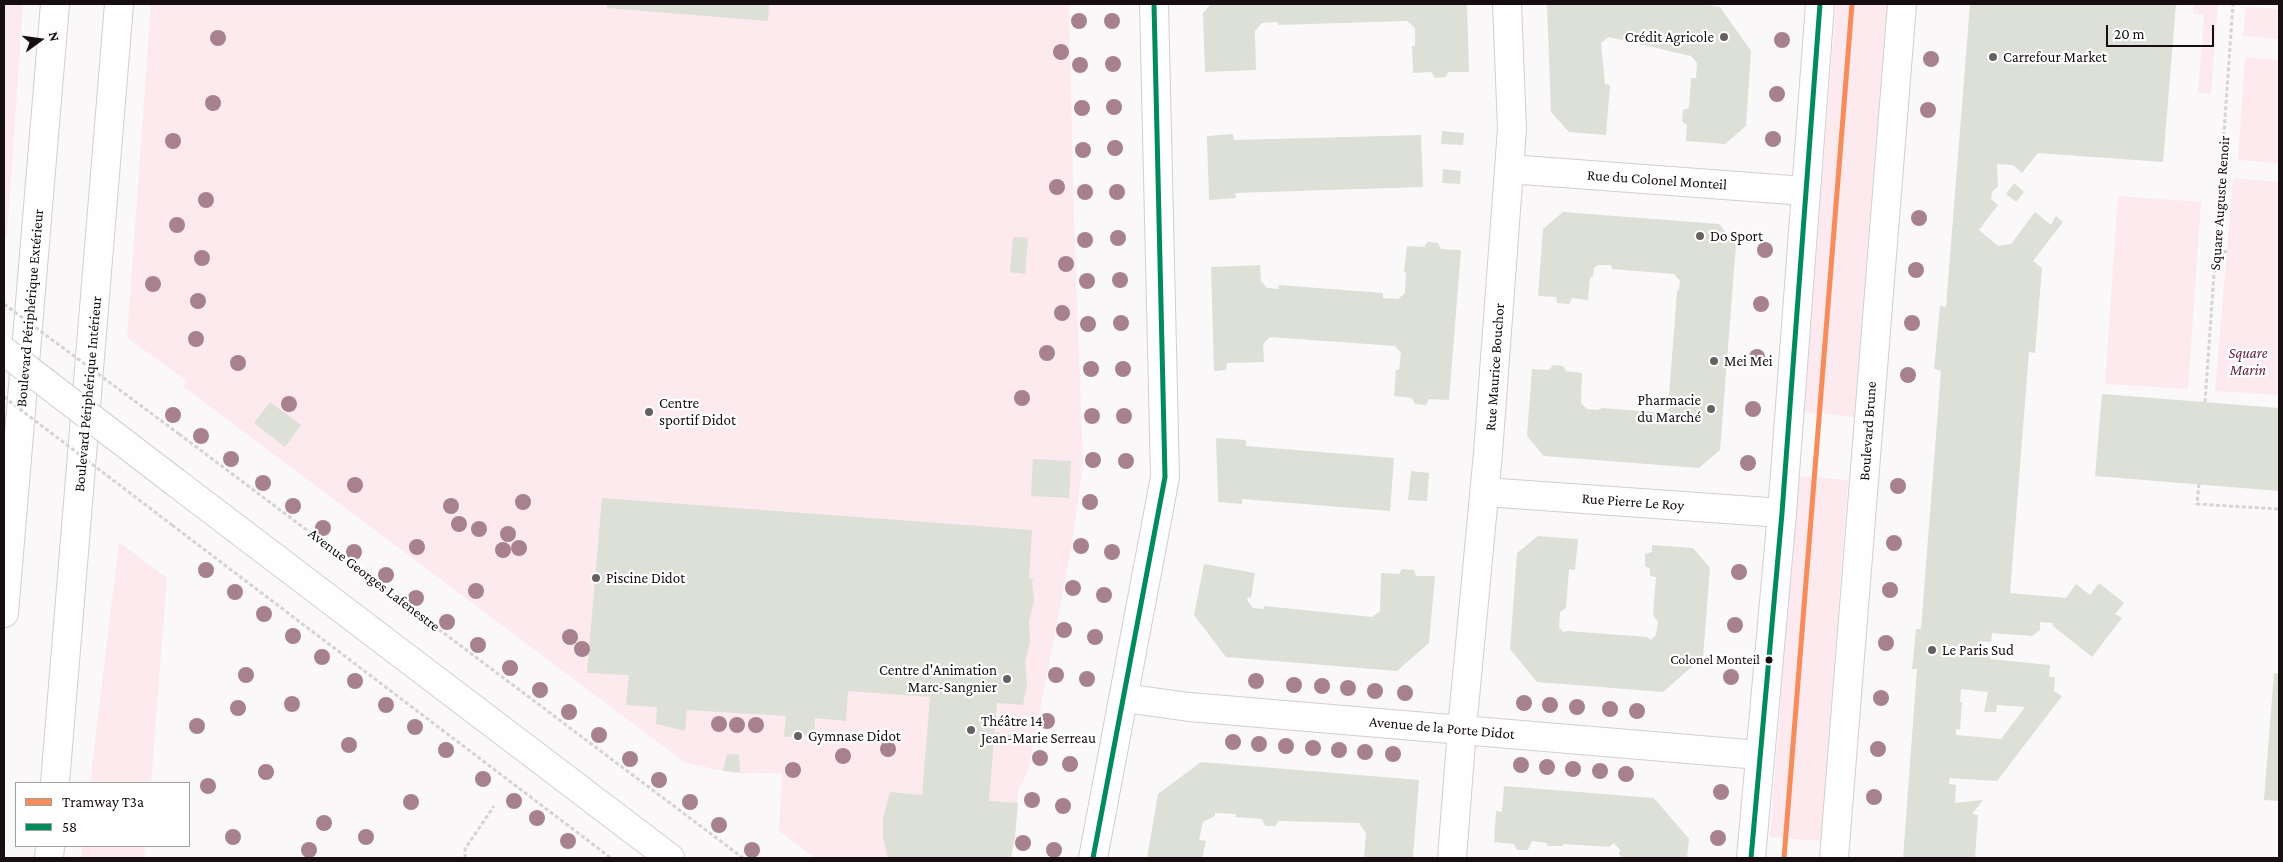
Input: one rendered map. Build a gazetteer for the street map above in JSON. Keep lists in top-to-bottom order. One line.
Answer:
{"streets":{"main road":["Rue du Colonel Monteil","Boulevard Périphérique Extérieur","Rue Maurice Bouchor","Boulevard Périphérique Intérieur","Boulevard Brune","Rue Pierre Le Roy","Avenue de la Porte Didot"],"path":["Square Auguste Renoir","Avenue Georges Lafenestre"]},"crossings":[["Rue du Colonel Monteil","Rue Maurice Bouchor"],["Rue Maurice Bouchor","Rue Pierre Le Roy"],["Rue Maurice Bouchor","Avenue de la Porte Didot"]],"parks":["Square Marin"],"places":["Crédit Agricole","Carrefour Market","Do Sport","Mei Mei","Pharmacie du Marché","Centre sportif Didot","Piscine Didot","Le Paris Sud","Colonel Monteil","Centre d'Animation Marc-Sangnier","Théâtre 14 Jean-Marie Serreau","Gymnase Didot"],"lines":["tram line T3a","transit line 58"],"legend":["Tramway T3a","58"],"scale_bar":"20 m","north":"right"}
